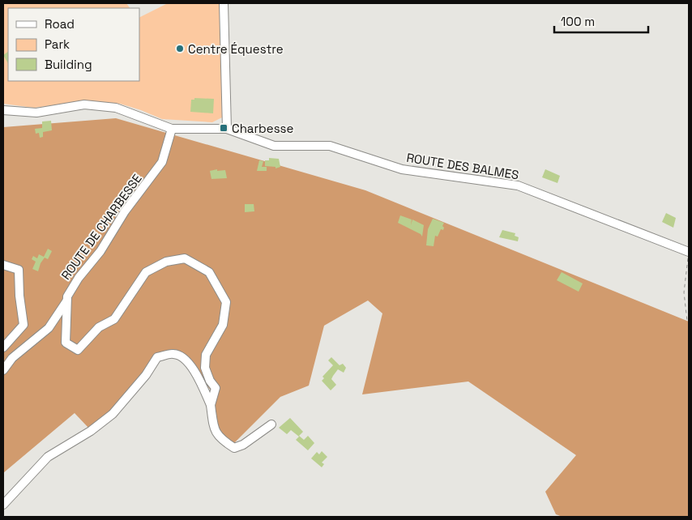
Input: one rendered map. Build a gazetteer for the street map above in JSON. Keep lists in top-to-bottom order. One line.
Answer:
{"streets":{"street":["ROUTE DES BALMES","ROUTE DE CHARBESSE"]},"crossings":[["ROUTE DES BALMES","ROUTE DE CHARBESSE"]],"places":{"other":["Centre Équestre"],"transit":["Charbesse"]},"legend":["Road","Park","Building"],"scale_bar":"100 m"}
